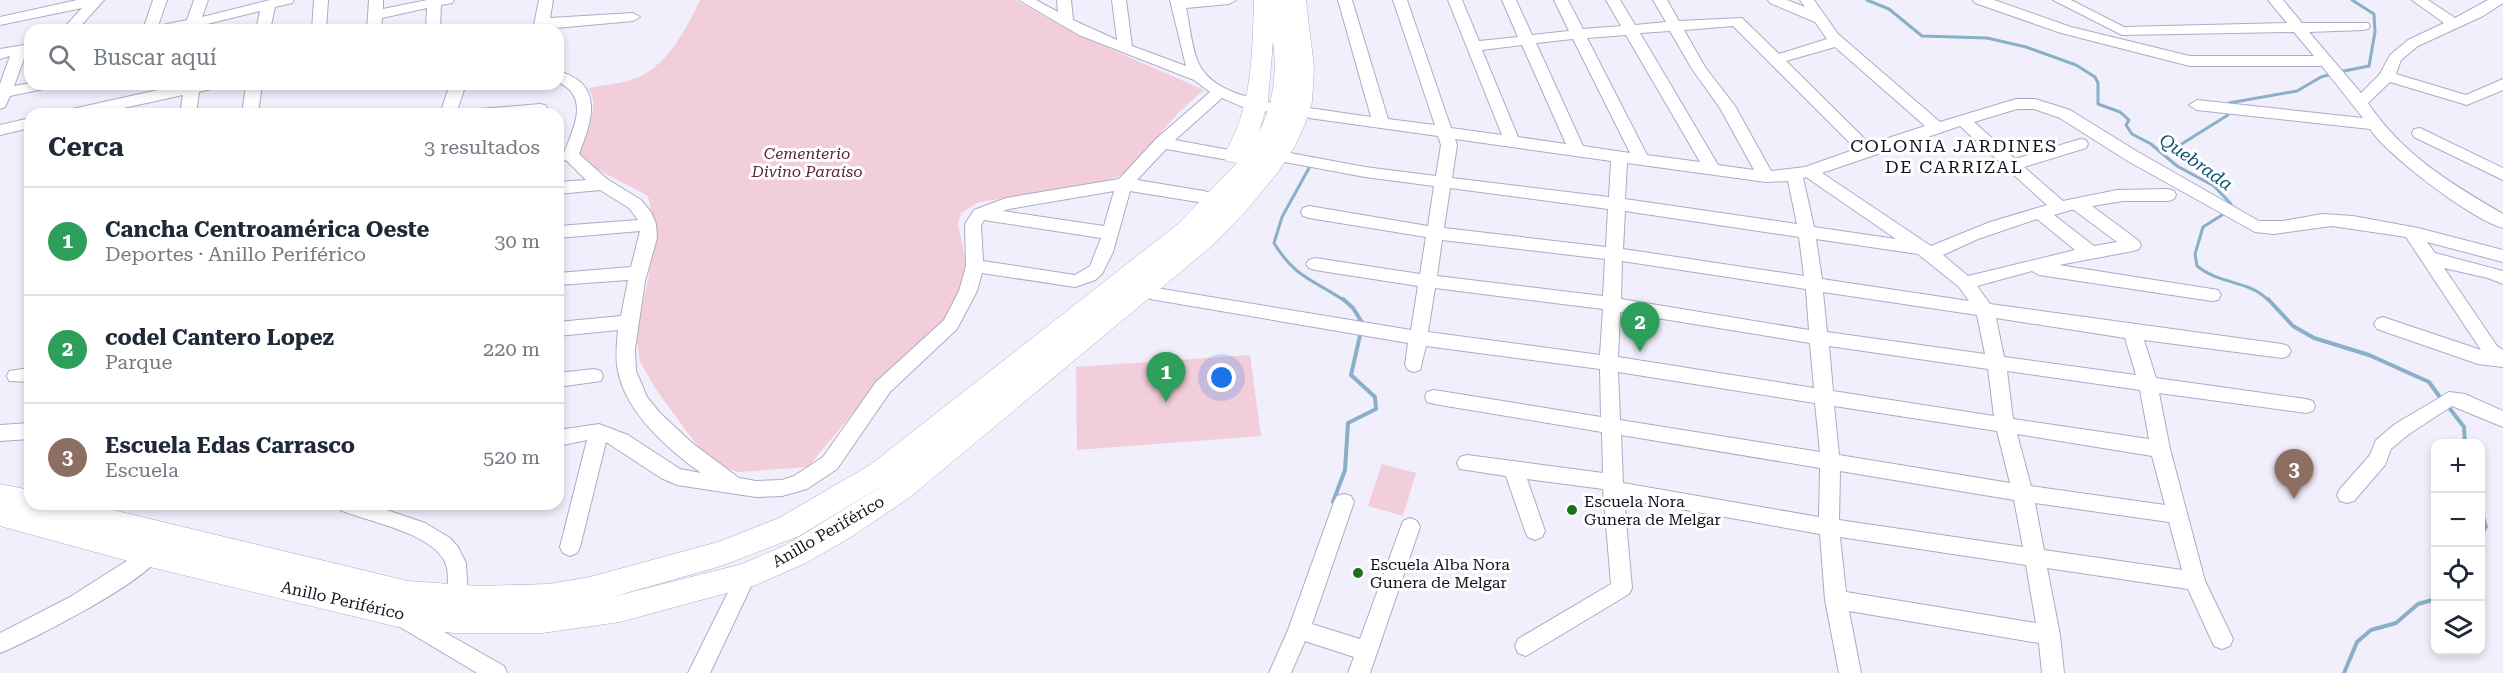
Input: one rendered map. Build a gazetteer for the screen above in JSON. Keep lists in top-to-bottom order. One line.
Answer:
{"streets":{"highway":["Anillo Periférico"]},"districts":["COLONIA JARDINES DE CARRIZAL"],"water":["Quebrada"],"parks":["Cementerio Divino Paraíso"],"places":["Escuela Nora Gunera de Melgar","Escuela Alba Nora Gunera de Melgar"],"page":{"search":"Buscar aquí","heading":["Cerca","3 resultados"],"list":[{"mark":"1","name":"Cancha Centroamérica Oeste","note":"Deportes · Anillo Periférico","value":"30 m"},{"mark":"2","name":"codel Cantero Lopez","note":"Parque","value":"220 m"},{"mark":"3","name":"Escuela Edas Carrasco","note":"Escuela","value":"520 m"}],"pins":["2","1","3"],"map_buttons":["+","−"]}}
